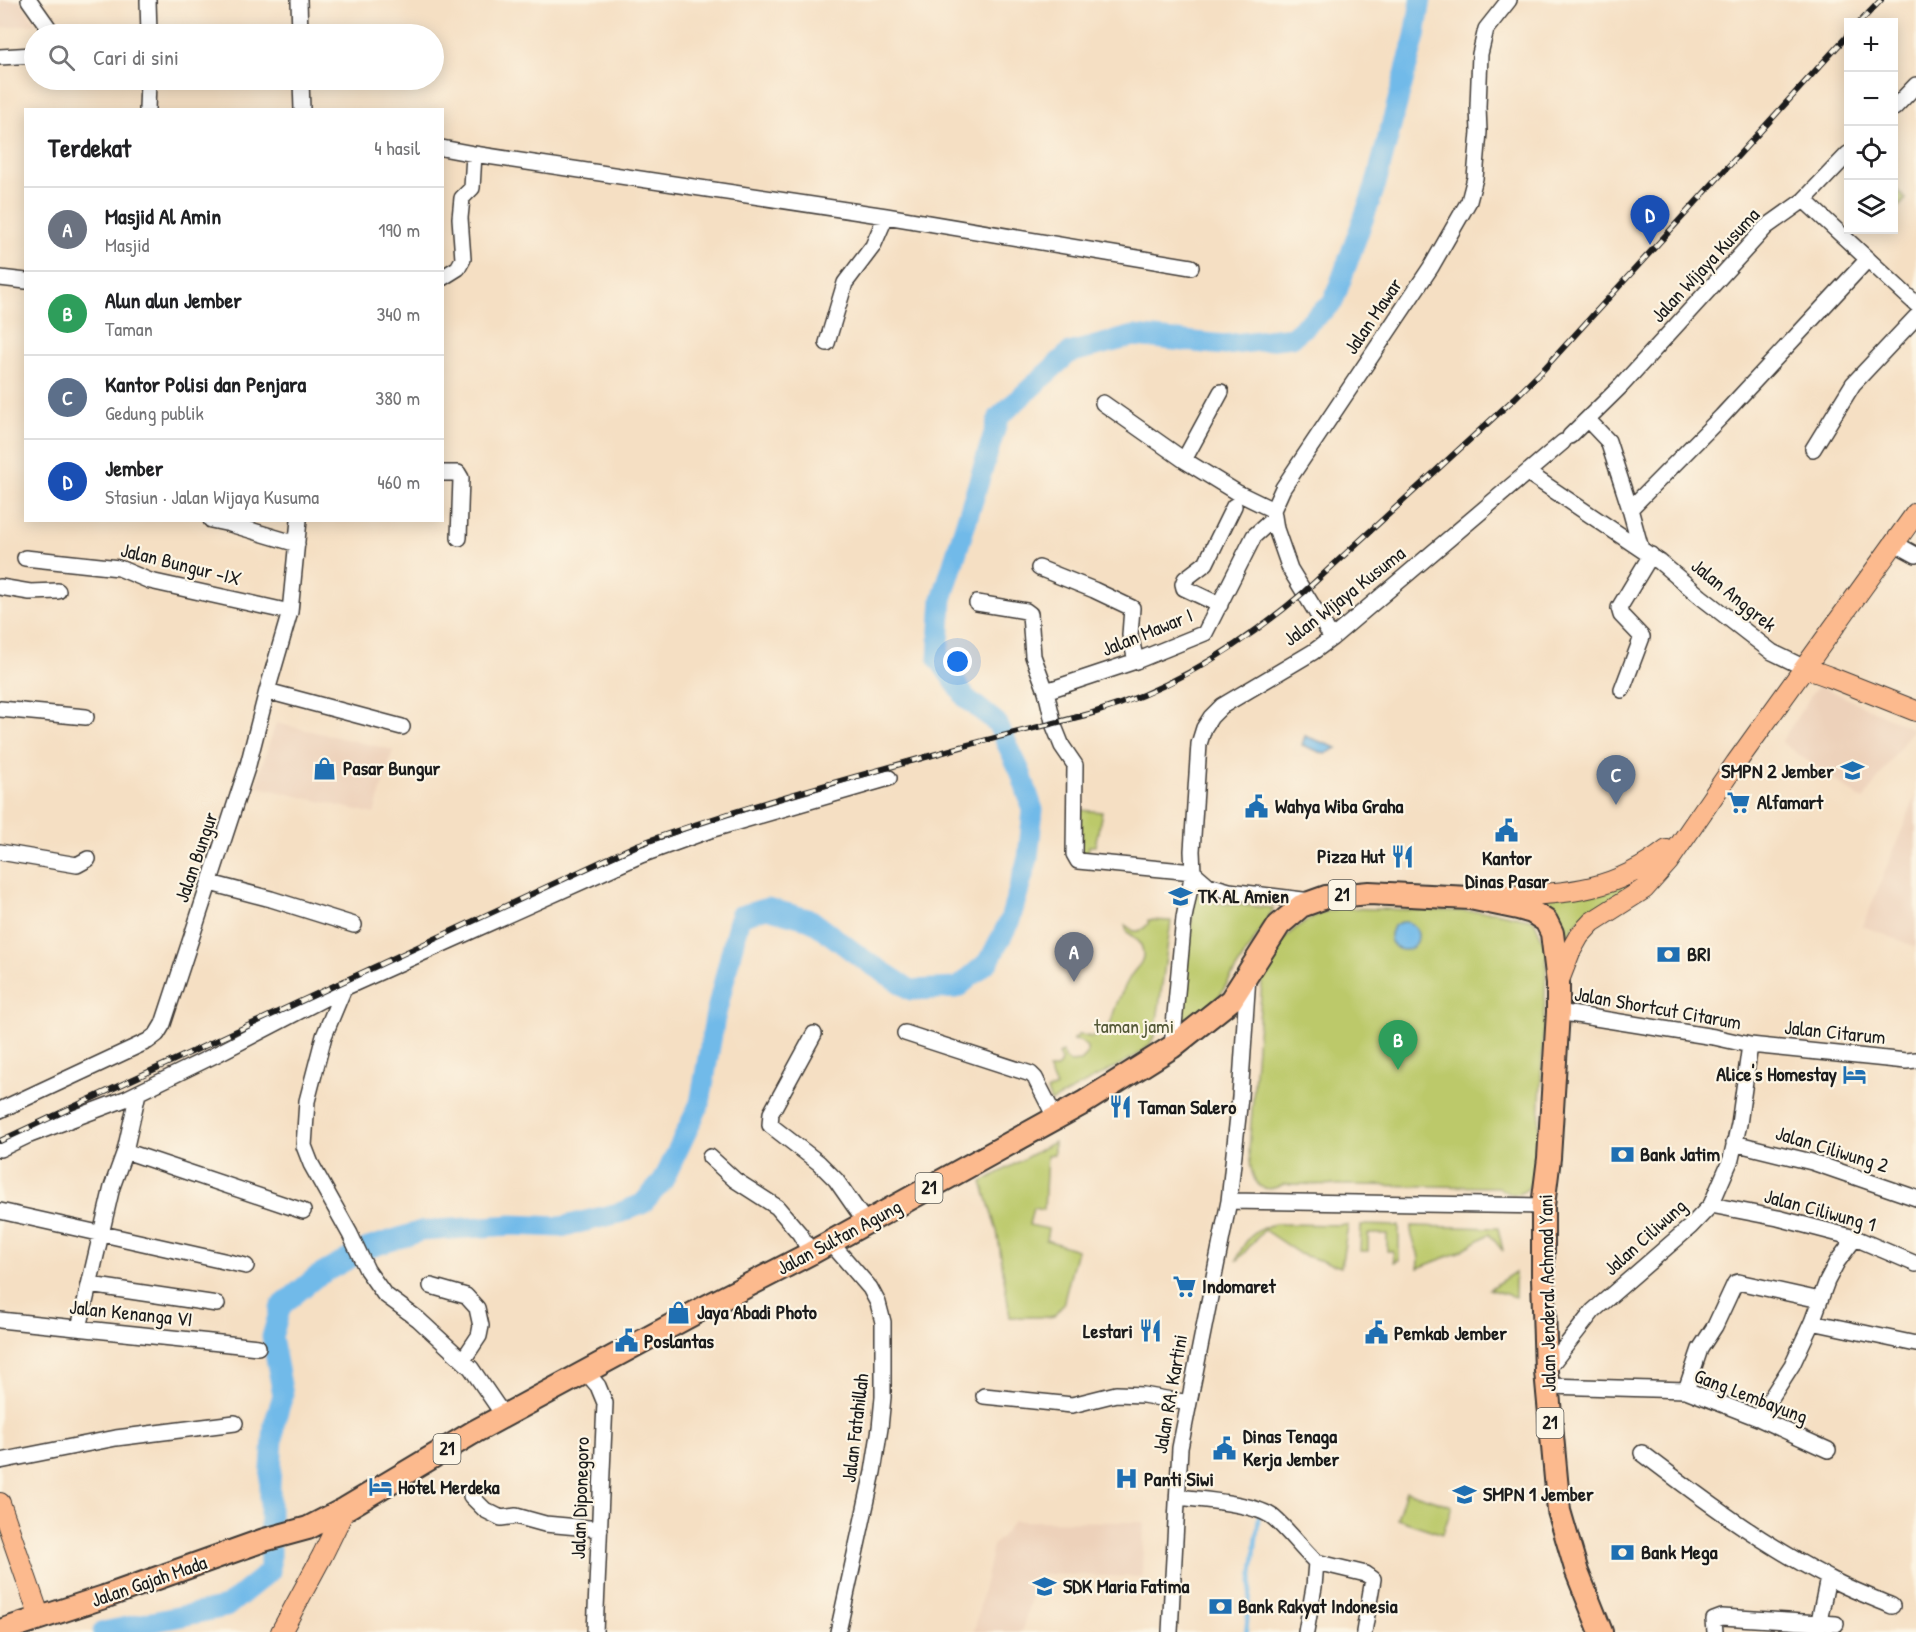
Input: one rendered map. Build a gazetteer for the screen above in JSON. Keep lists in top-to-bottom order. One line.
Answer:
{"streets":{"highway":["21","Jalan Sultan Agung","Jalan Jenderal Achmad Yani","Jalan Gajah Mada"],"street":["Jalan Wijaya Kusuma","Jalan Mawar","Jalan Bungur -IX","Jalan Anggrek","Jalan Mawar I","Jalan Bungur","Jalan Shortcut Citarum","Jalan Citarum","Jalan Ciliwung 2","Jalan Ciliwung 1","Jalan Ciliwung","Jalan Kenanga VI","Jalan RA. Kartini","Gang Lembayung","Jalan Fatahillah","Jalan Diponegoro"]},"crossings":[["Jalan Wijaya Kusuma","Jalan Anggrek"],["Jalan Wijaya Kusuma","Jalan Sultan Agung"],["Jalan Mawar","Jalan Mawar I"],["Jalan Bungur -IX","Jalan Bungur"],["21","Jalan Sultan Agung"],["21","Jalan Jenderal Achmad Yani"],["Jalan Shortcut Citarum","Jalan Citarum"],["Jalan Shortcut Citarum","Jalan Ciliwung"],["Jalan Shortcut Citarum","Jalan Jenderal Achmad Yani"],["Jalan Citarum","Jalan Ciliwung"],["Jalan Ciliwung 2","Jalan Ciliwung"],["Jalan Ciliwung 1","Jalan Ciliwung"],["Jalan Sultan Agung","Jalan RA. Kartini"],["Jalan Sultan Agung","Jalan Fatahillah"],["Jalan Sultan Agung","Jalan Diponegoro"],["Jalan Sultan Agung","Jalan Gajah Mada"],["Jalan Ciliwung","Jalan Jenderal Achmad Yani"],["Jalan Ciliwung","Gang Lembayung"],["Jalan Jenderal Achmad Yani","Gang Lembayung"]],"parks":["taman jami"],"places":{"shop":["Pasar Bungur","Jaya Abadi Photo"],"school or university":["SMPN 2 Jember","TK AL Amien","SMPN 1 Jember","SDK Maria Fatima"],"supermarket":["Alfamart","Indomaret"],"public building":["Wahya Wiba Graha","Kantor Dinas Pasar","Pemkab Jember","Poslantas","Dinas Tenaga Kerja Jember"],"restaurant":["Pizza Hut","Taman Salero","Lestari"],"bank":["BRI","Bank Jatim","Bank Mega","Bank Rakyat Indonesia"],"hotel":["Alice's Homestay","Hotel Merdeka"],"hospital":["Panti Siwi"]},"page":{"map_buttons":["+","−"],"search":"Cari di sini","heading":["Terdekat","4 hasil"],"list":[{"mark":"A","name":"Masjid Al Amin","note":"Masjid","value":"190 m"},{"mark":"B","name":"Alun alun Jember","note":"Taman","value":"340 m"},{"mark":"C","name":"Kantor Polisi dan Penjara","note":"Gedung publik","value":"380 m"},{"mark":"D","name":"Jember","note":"Stasiun · Jalan Wijaya Kusuma","value":"460 m"}],"pins":["D","C","A","B"]}}
